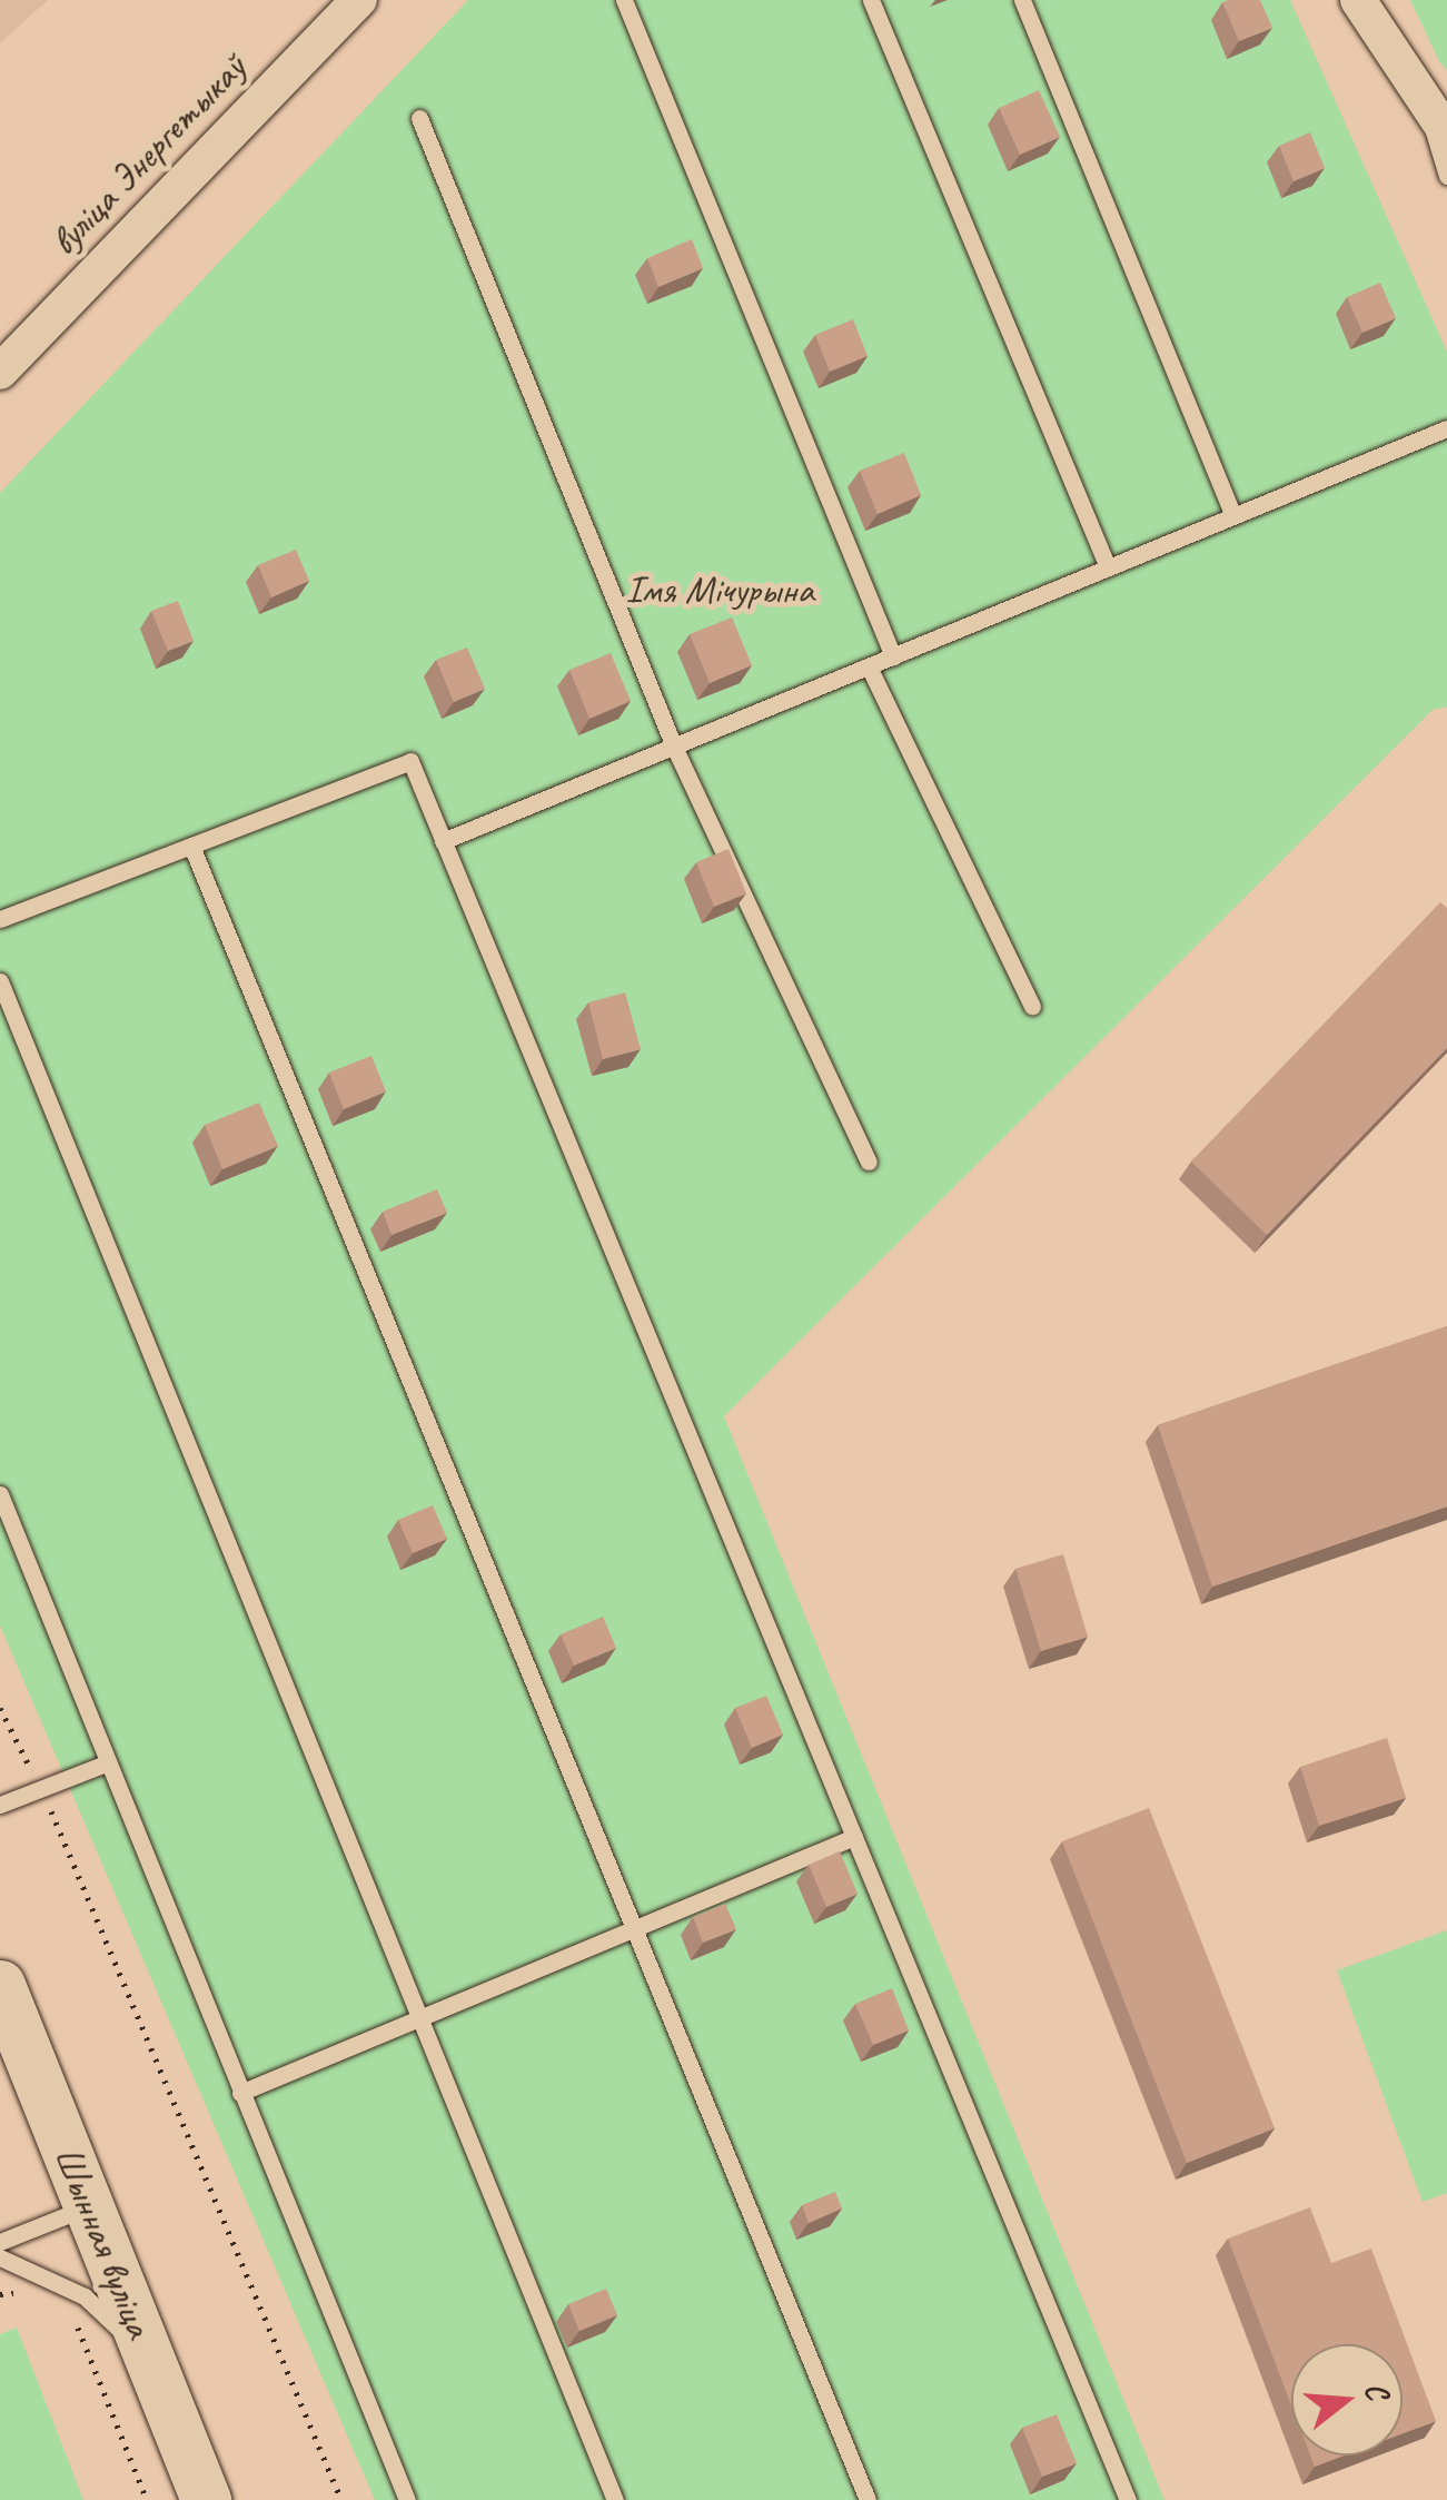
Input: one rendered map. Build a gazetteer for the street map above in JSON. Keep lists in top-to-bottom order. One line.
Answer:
{"streets":{"main road":["Шынная вуліца"],"street":["вуліца Энергетыкаў"]},"parks":["Імя Мічурына"],"north":"right"}
